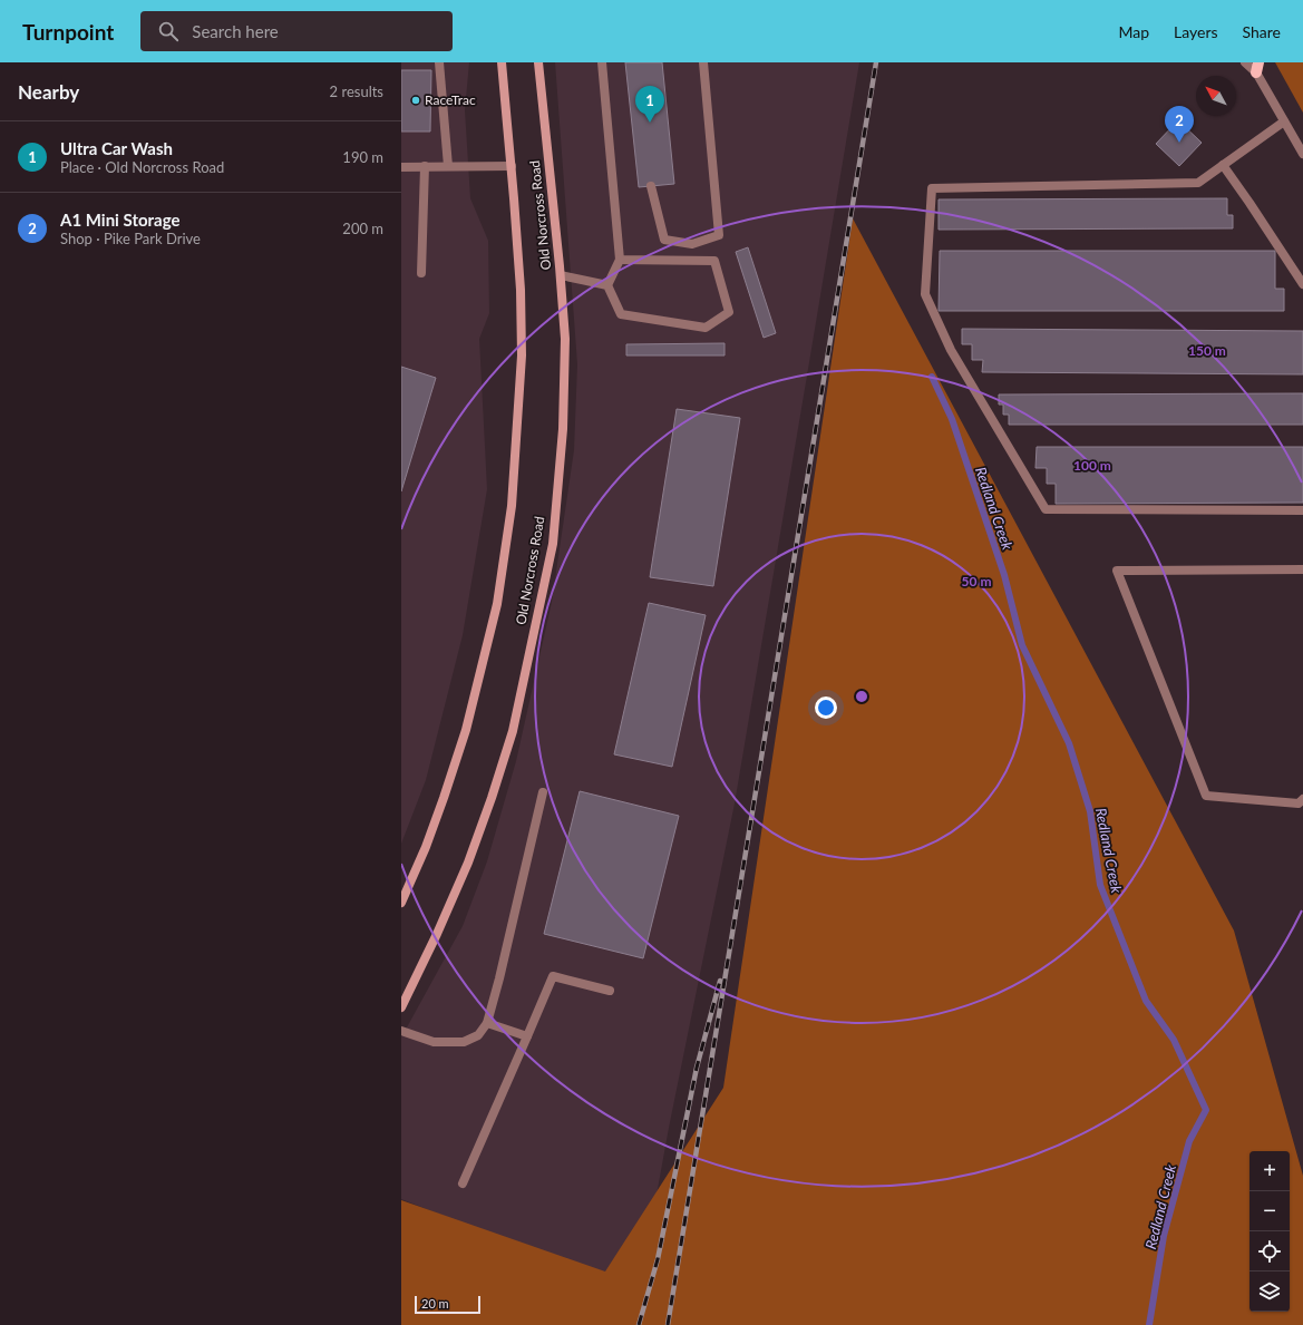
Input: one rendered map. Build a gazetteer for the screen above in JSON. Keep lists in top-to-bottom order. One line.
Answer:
{"streets":{"main road":["Old Norcross Road"]},"water":["Redland Creek"],"places":["RaceTrac"],"scale_bar":"20 m","north":"top left","page":{"header":"Turnpoint","search":"Search here","nav":["Map","Layers","Share"],"heading":["Nearby","2 results"],"pins":["1","2"],"list":[{"mark":"1","name":"Ultra Car Wash","note":"Place · Old Norcross Road","value":"190 m"},{"mark":"2","name":"A1 Mini Storage","note":"Shop · Pike Park Drive","value":"200 m"}],"map_buttons":["+","−"],"scale":"20 m"},"rings":["150 m","100 m","50 m"]}
